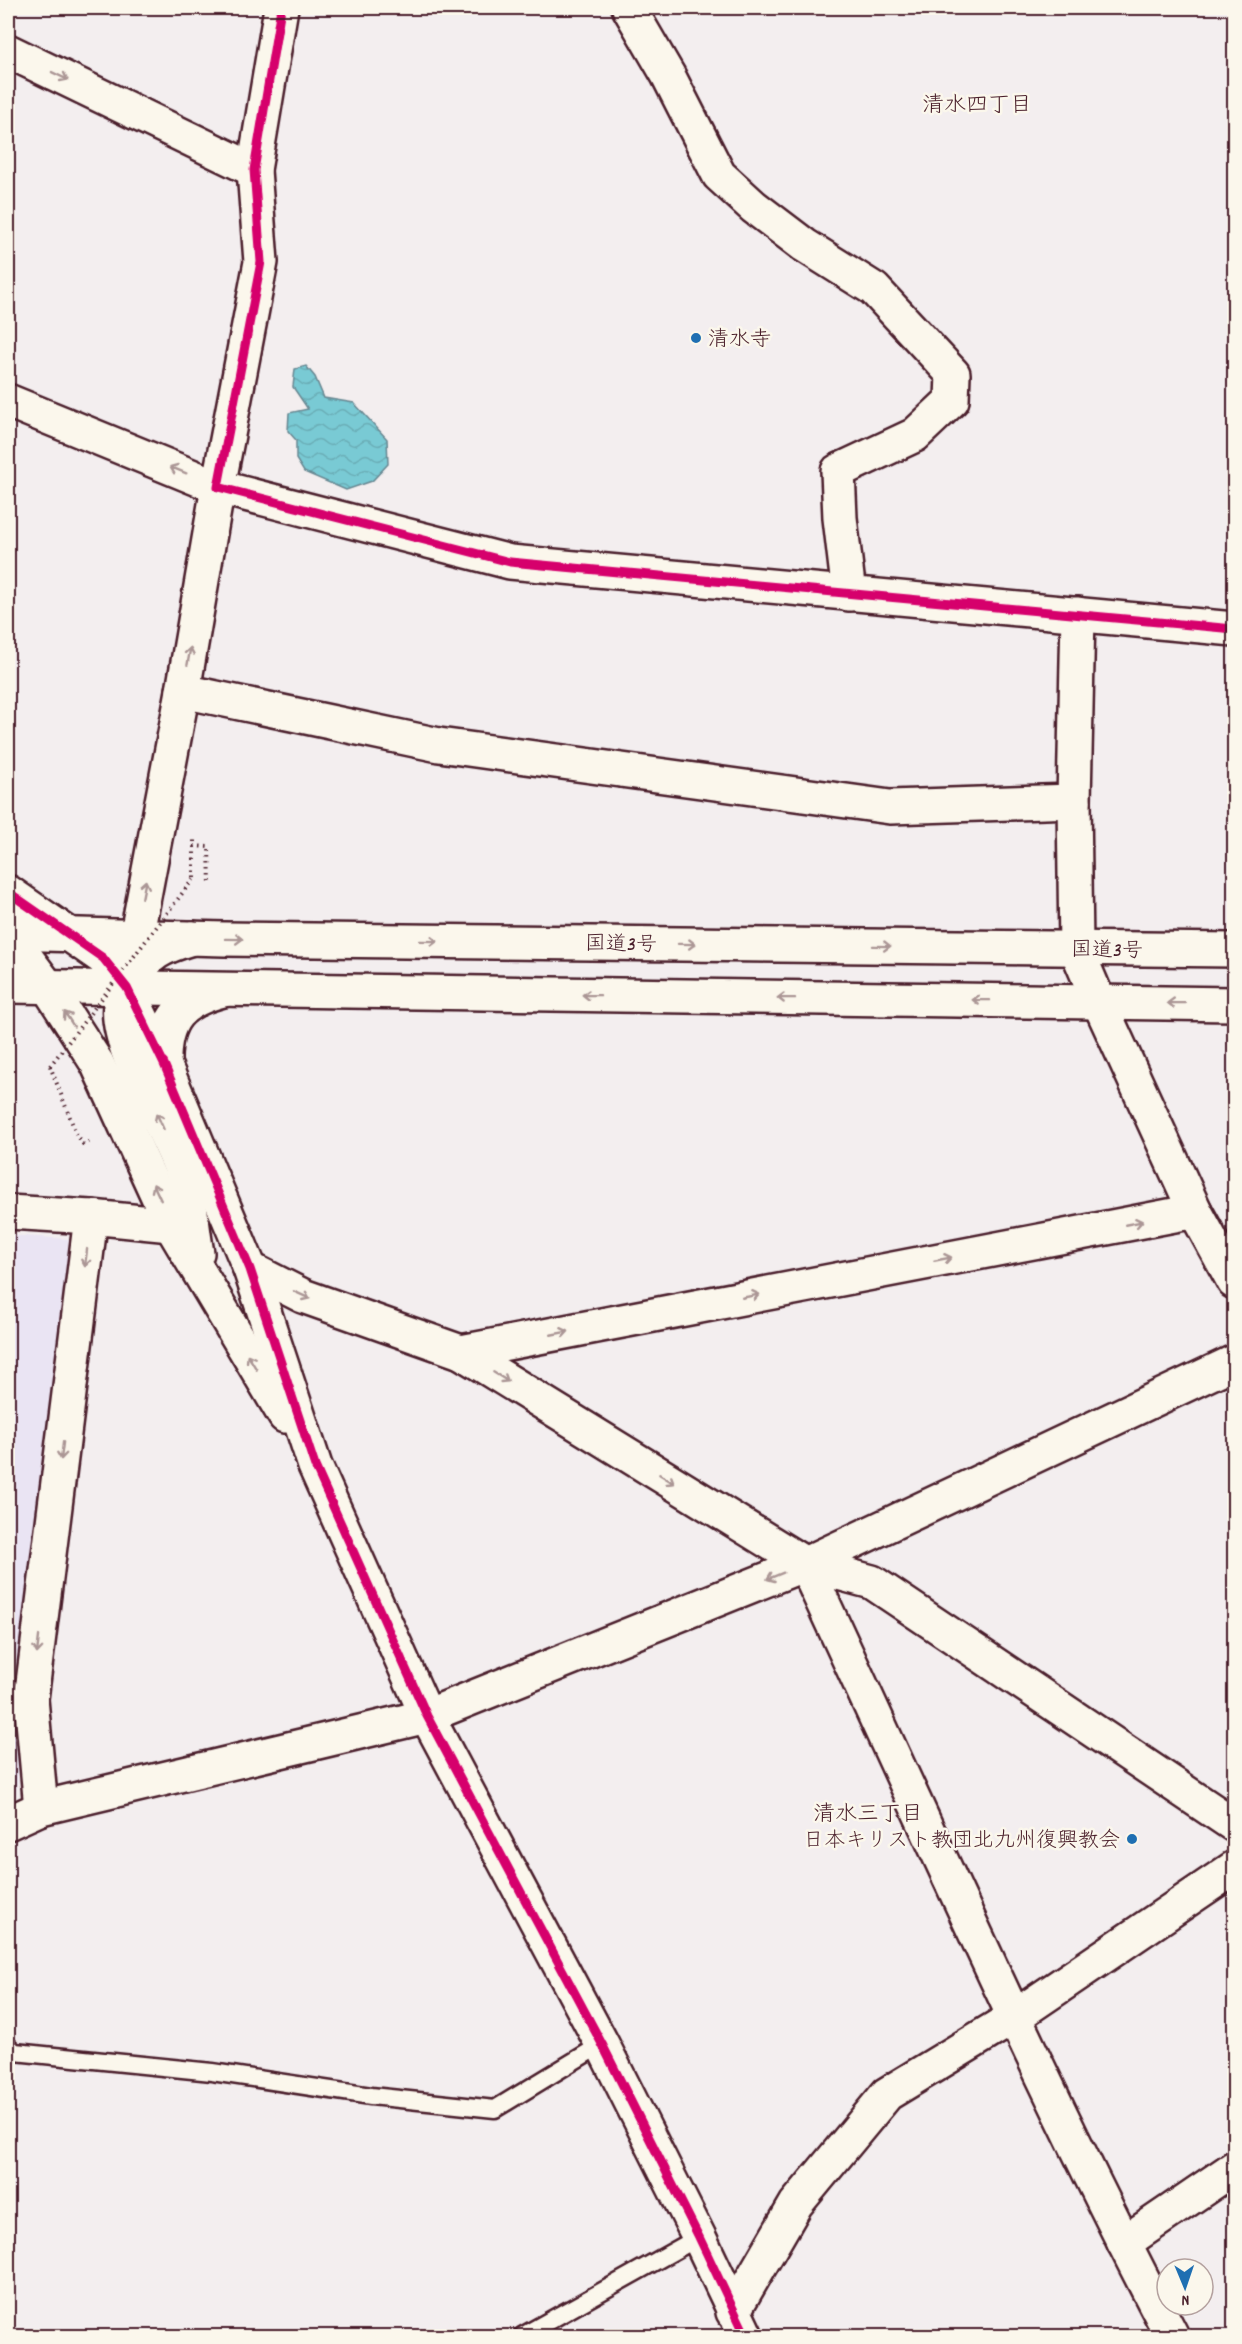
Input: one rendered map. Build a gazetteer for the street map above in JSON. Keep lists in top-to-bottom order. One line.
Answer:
{"streets":{"main road":["国道3号"]},"districts":["清水四丁目","清水三丁目"],"places":["清水寺","日本キリスト教団北九州復興教会"],"north":"bottom"}
